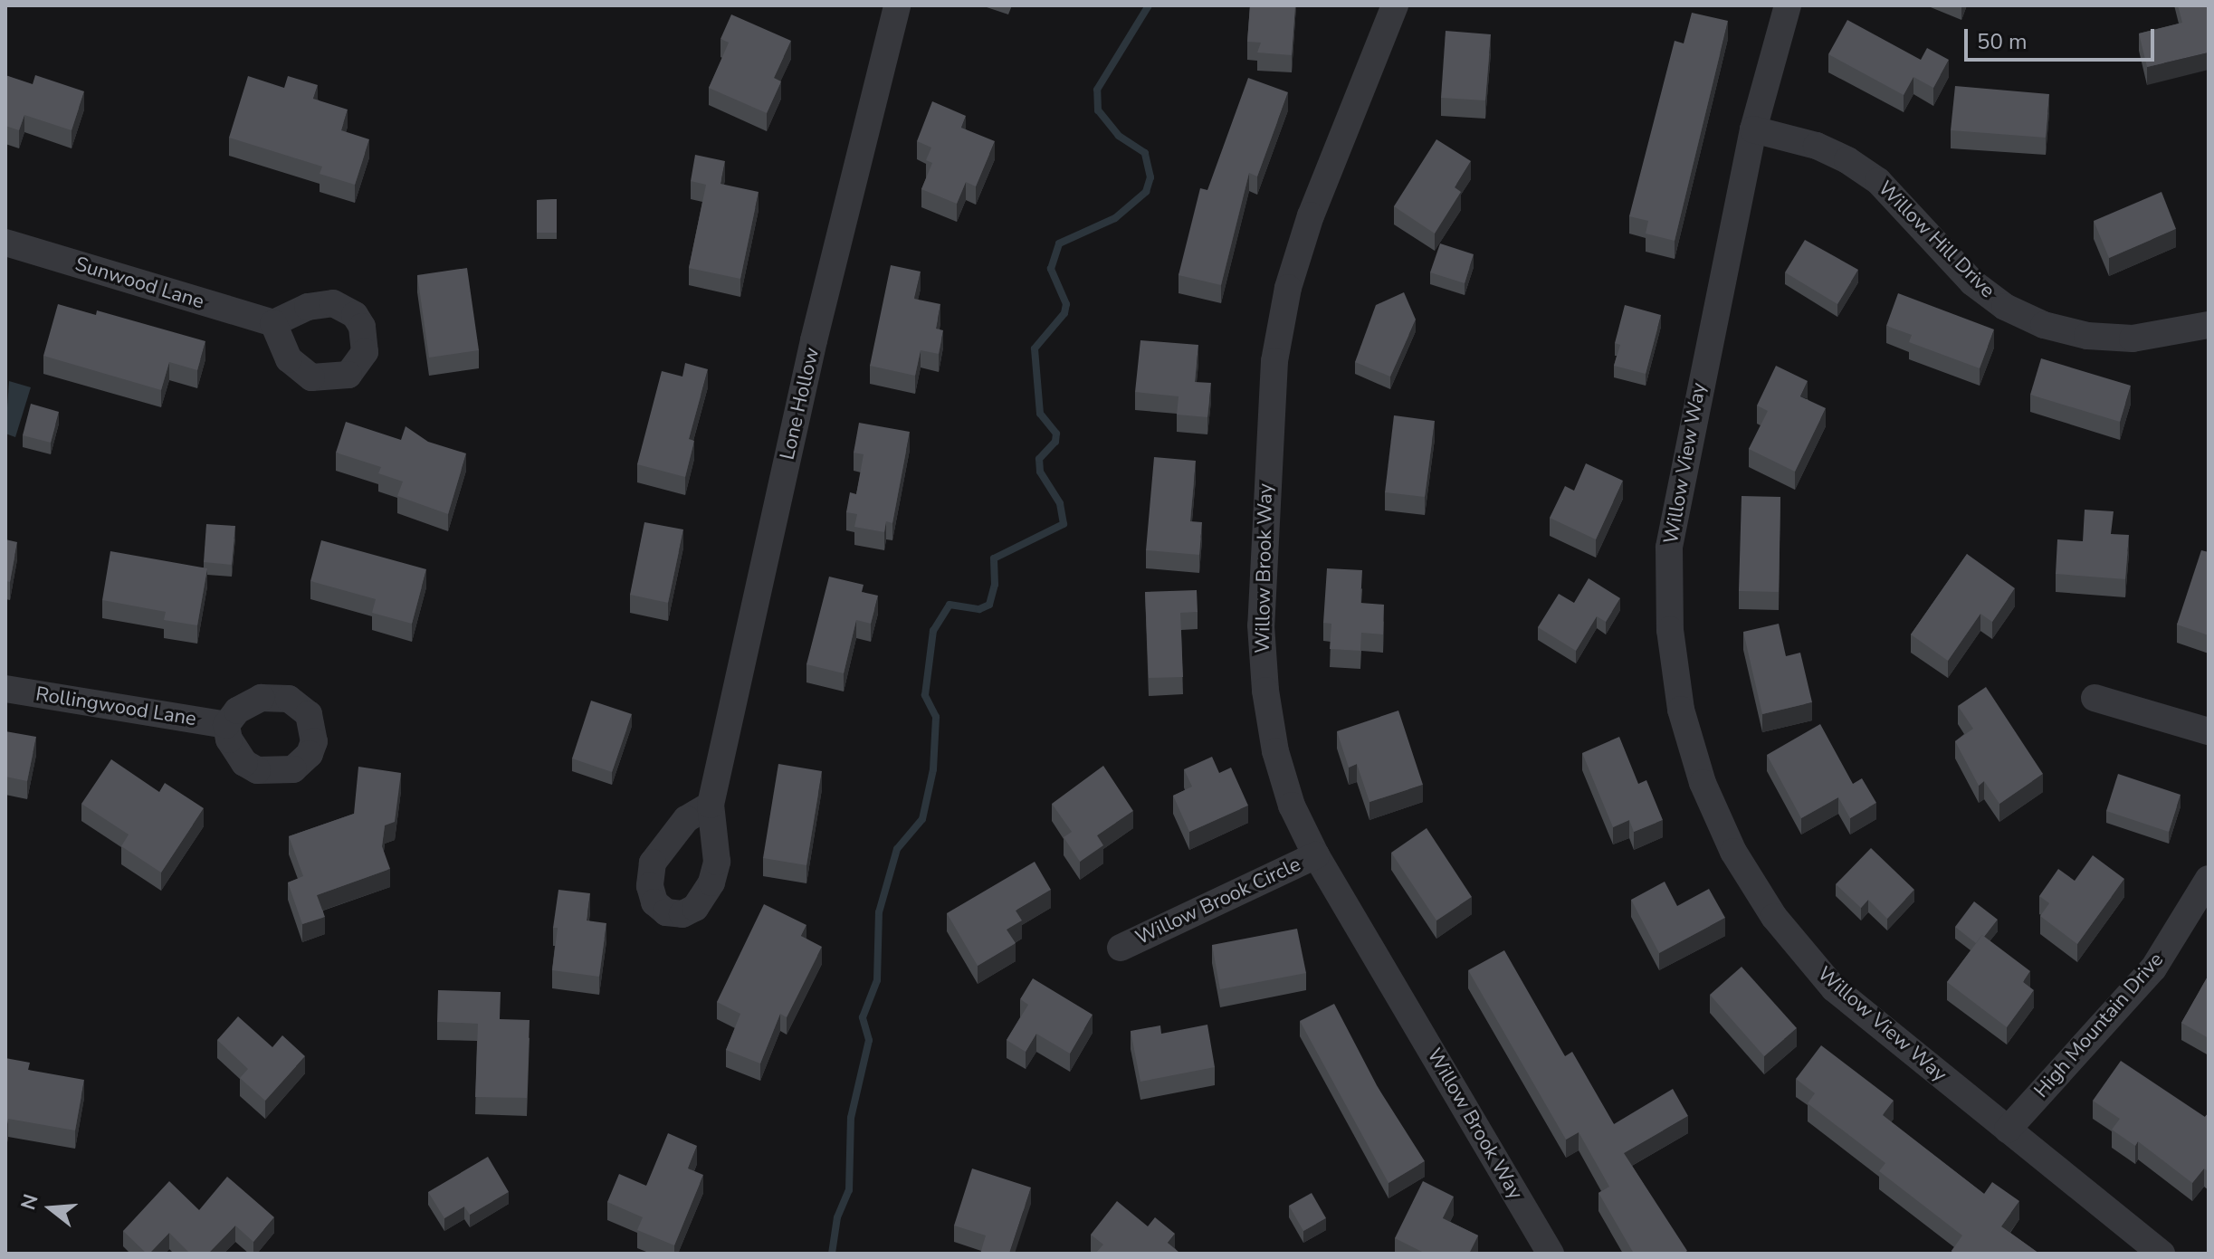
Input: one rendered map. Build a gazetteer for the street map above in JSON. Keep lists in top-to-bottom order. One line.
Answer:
{"streets":{"street":["Willow Hill Drive","Sunwood Lane","Lone Hollow","Willow View Way","Willow Brook Way","Rollingwood Lane","Willow Brook Circle","High Mountain Drive"]},"crossings":[["Willow Hill Drive","Willow View Way"],["Willow View Way","High Mountain Drive"],["Willow Brook Way","Willow Brook Circle"]],"scale_bar":"50 m","north":"left"}
